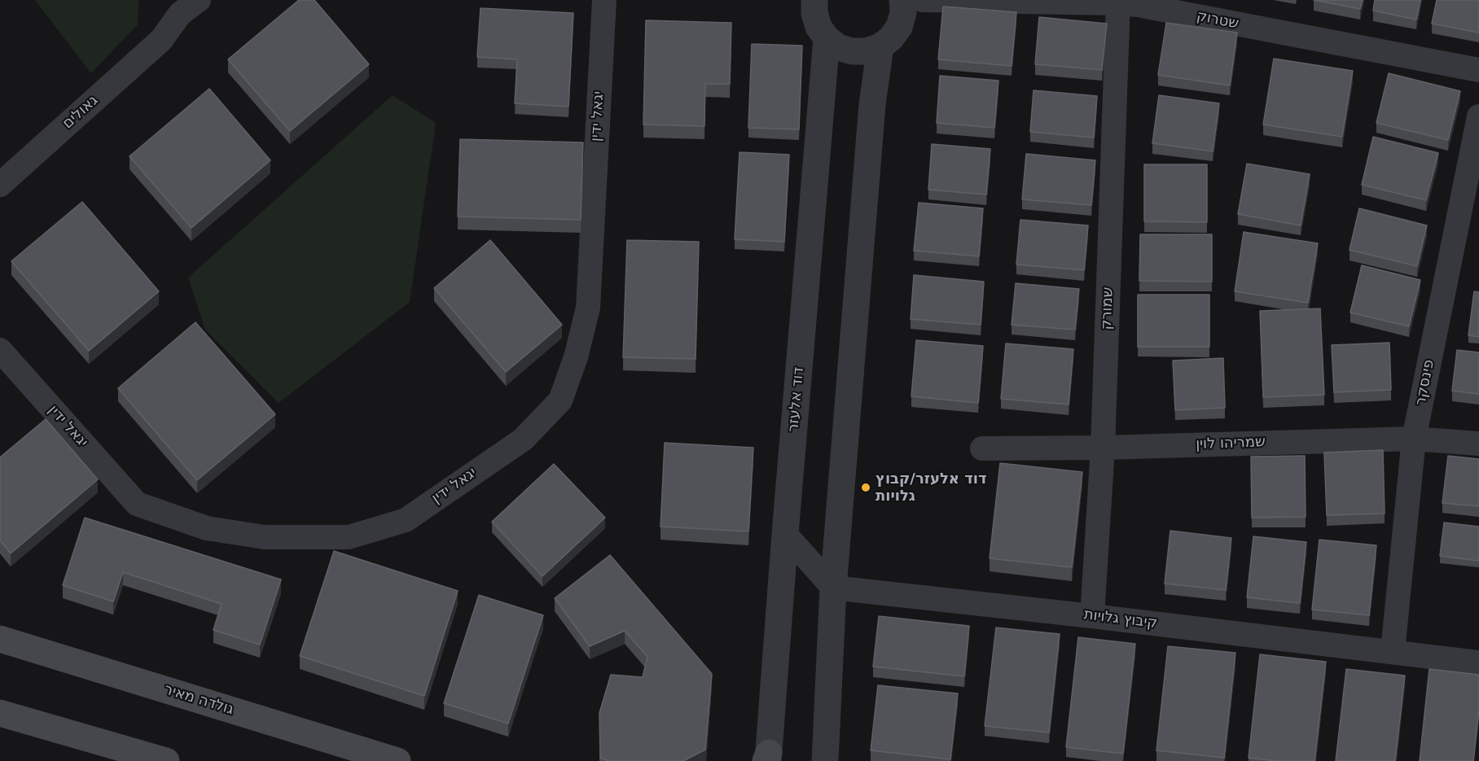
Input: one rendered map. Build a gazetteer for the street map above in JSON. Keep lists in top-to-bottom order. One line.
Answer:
{"streets":{"main road":["גולדה מאיר"],"street":["שטרוק","גאולים","יגאל ידין","שמורק","פינסקר","דוד אלעזר","שמריהו לוין","קיבוץ גלויות"]},"crossings":[["שטרוק","שמורק"],["שמורק","שמריהו לוין"],["שמורק","קיבוץ גלויות"],["פינסקר","שמריהו לוין"],["פינסקר","קיבוץ גלויות"]],"places":["דוד אלעזר/קבוץ גלויות"]}
